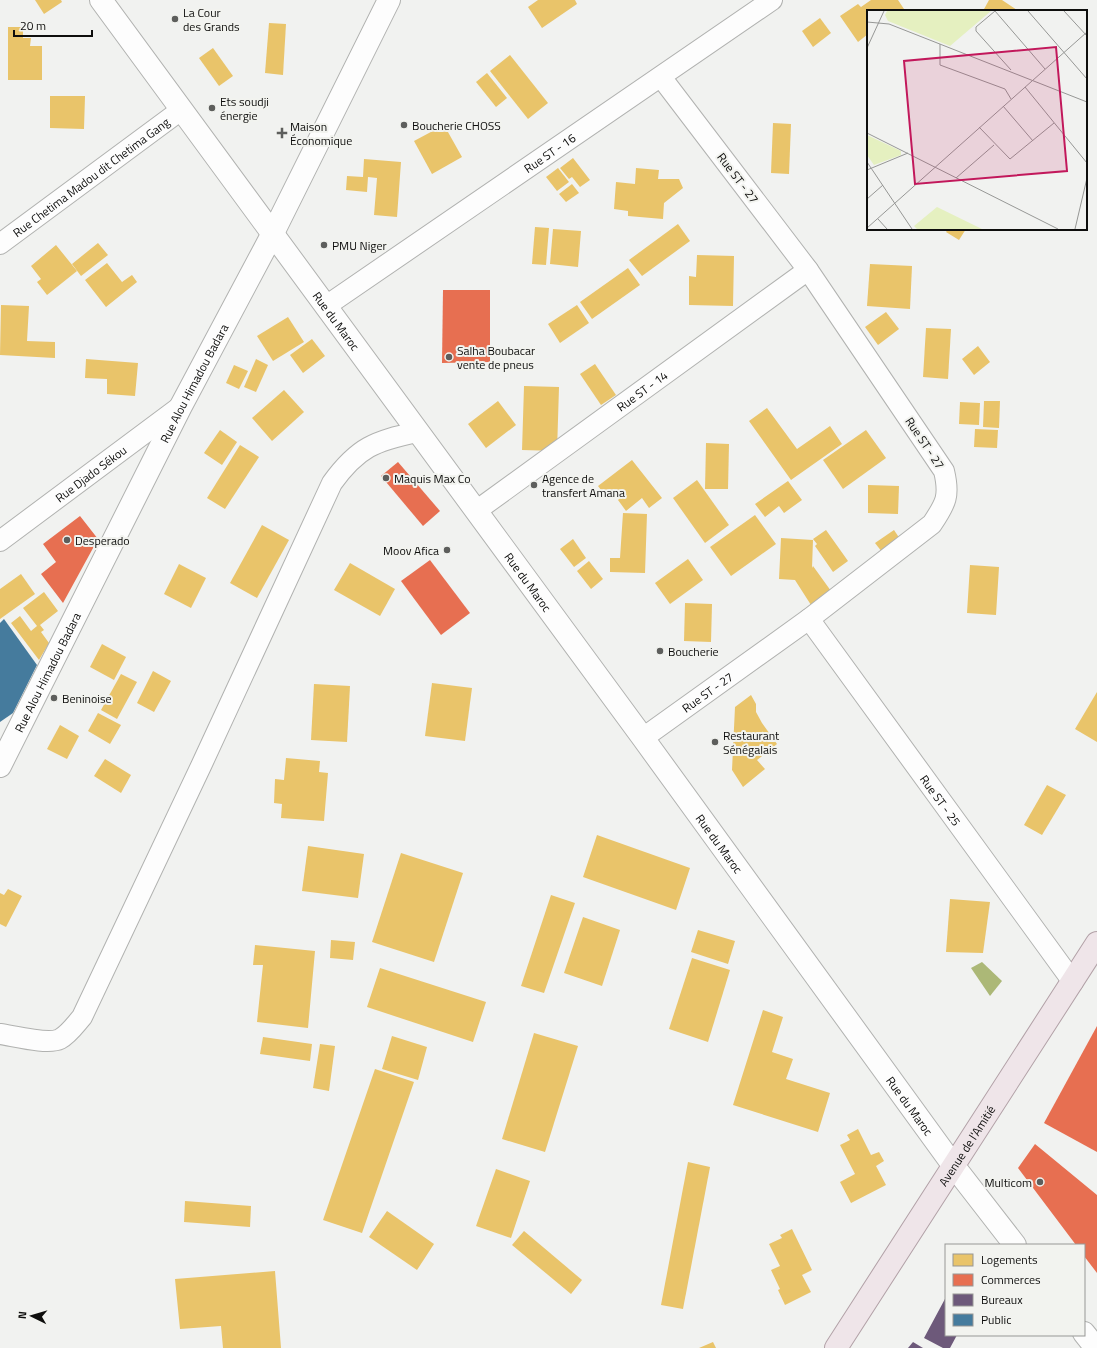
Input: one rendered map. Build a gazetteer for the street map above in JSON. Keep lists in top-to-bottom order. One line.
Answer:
{"streets":{"main road":["Avenue de l'Amitié"],"street":["Rue ST - 16","Rue Chetima Madou dit Chetima Gang","Rue ST - 27","Rue du Maroc","Rue Alou Himadou Badara","Rue ST - 14","Rue Djado Sékou","Rue ST - 25"]},"crossings":[["Rue ST - 16","Rue ST - 27"],["Rue ST - 16","Rue du Maroc"],["Rue Chetima Madou dit Chetima Gang","Rue du Maroc"],["Rue ST - 27","Rue du Maroc"],["Rue ST - 27","Rue ST - 14"],["Rue ST - 27","Rue ST - 25"],["Rue du Maroc","Rue Alou Himadou Badara"],["Rue du Maroc","Rue ST - 14"],["Rue du Maroc","Avenue de l'Amitié"],["Rue Alou Himadou Badara","Rue Djado Sékou"],["Rue ST - 25","Avenue de l'Amitié"]],"places":{"other":["La Cour des Grands","Ets soudji énergie","Boucherie CHOSS","PMU Niger","Salha Boubacar vente de pneus","Maquis Max Co","Agence de transfert Amana","Desperado","Moov Afica","Boucherie","Beninoise","Restaurant Sénégalais","Multicom"],"health":["Maison Économique"]},"legend":["Logements","Commerces","Bureaux","Public"],"scale_bar":"20 m","north":"left"}
